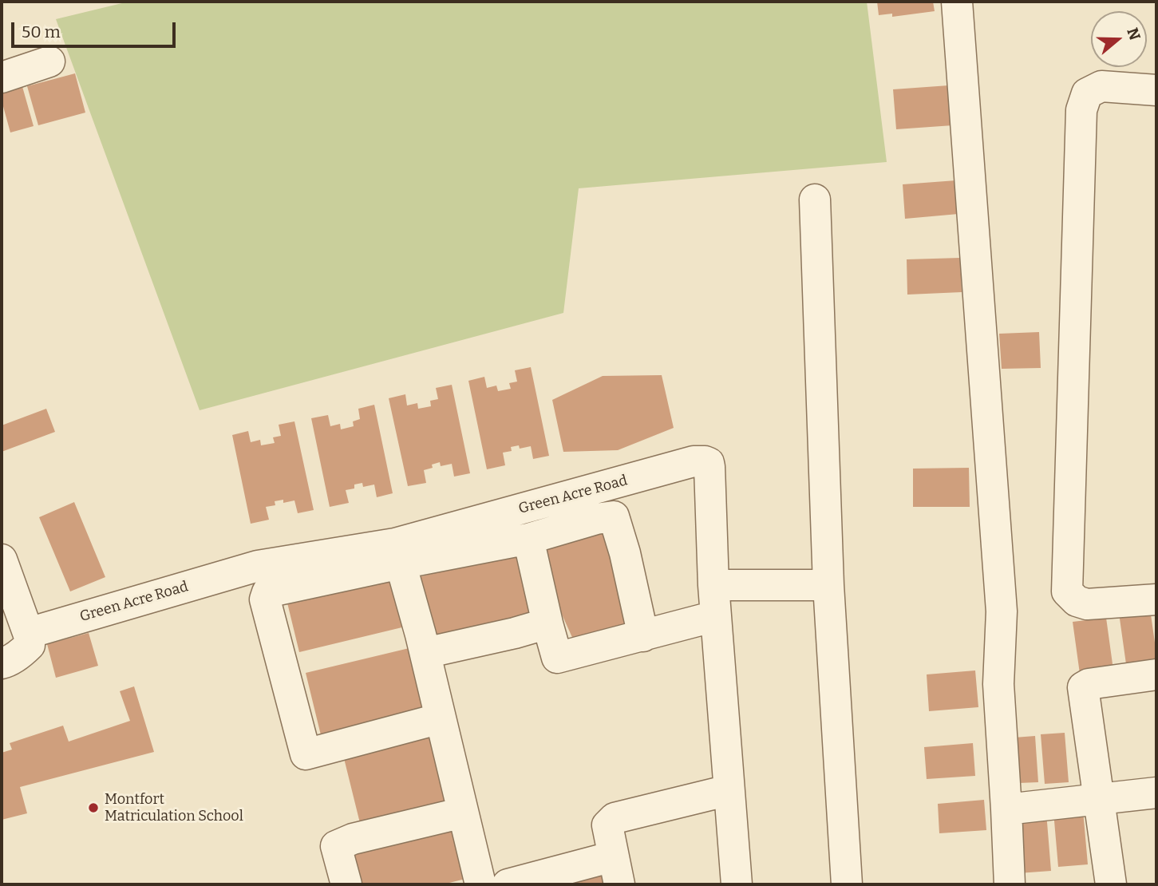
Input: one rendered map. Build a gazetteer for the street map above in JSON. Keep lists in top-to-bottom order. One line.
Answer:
{"streets":{"street":["Green Acre Road"]},"places":["Montfort Matriculation School"],"scale_bar":"50 m","north":"right"}
